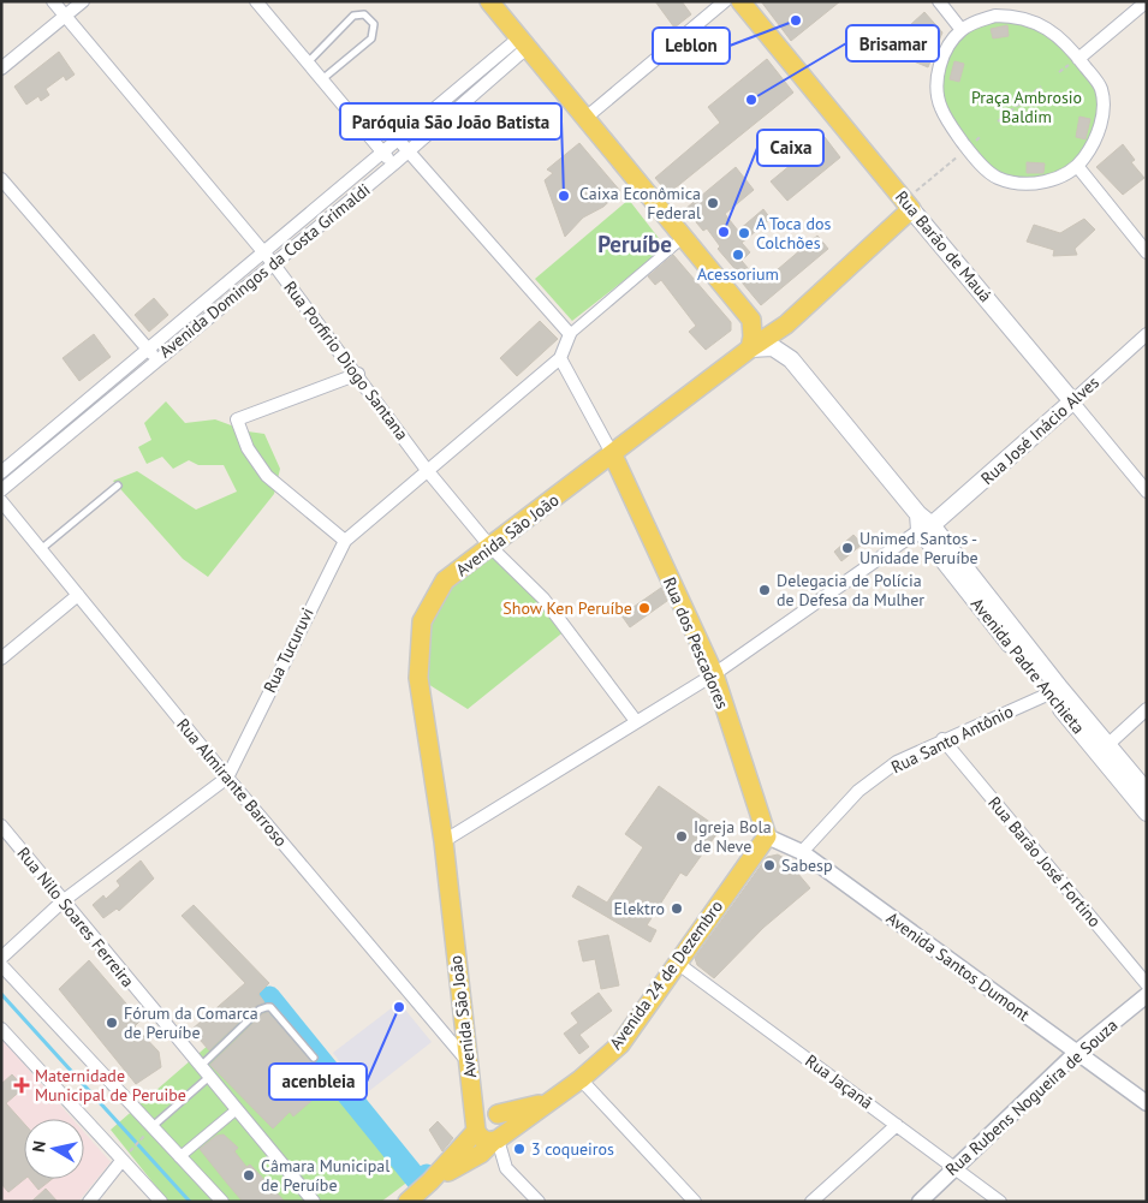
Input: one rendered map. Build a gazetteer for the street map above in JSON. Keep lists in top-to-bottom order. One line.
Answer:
{"streets":{"main road":["Rua Barão de Mauá","Rua José Inácio Alves","Avenida São João","Rua dos Pescadores","Avenida Padre Anchieta","Avenida 24 de Dezembro"],"street":["Avenida Domingos da Costa Grimaldi","Rua Porfirio Diogo Santana","Rua Tucuruvi","Rua Santo Antônio","Rua Almirante Barroso","Rua Barão José Fortino","Rua Nilo Soares Ferreira","Avenida Santos Dumont","Rua Jaçanã","Rua Rubens Nogueira de Souza"]},"crossings":[["Rua Barão de Mauá","Rua José Inácio Alves"],["Rua Barão de Mauá","Avenida São João"],["Avenida Domingos da Costa Grimaldi","Rua Porfirio Diogo Santana"],["Rua Porfirio Diogo Santana","Avenida São João"],["Rua Porfirio Diogo Santana","Rua Tucuruvi"],["Rua José Inácio Alves","Avenida Padre Anchieta"],["Avenida São João","Rua dos Pescadores"],["Avenida São João","Avenida Padre Anchieta"],["Avenida São João","Rua Almirante Barroso"],["Avenida São João","Avenida 24 de Dezembro"],["Rua dos Pescadores","Avenida Santos Dumont"],["Rua dos Pescadores","Avenida 24 de Dezembro"],["Rua Tucuruvi","Rua Almirante Barroso"],["Rua Tucuruvi","Rua Nilo Soares Ferreira"],["Avenida Padre Anchieta","Rua Santo Antônio"],["Rua Santo Antônio","Rua Barão José Fortino"],["Rua Santo Antônio","Avenida Santos Dumont"],["Avenida Santos Dumont","Avenida 24 de Dezembro"],["Avenida Santos Dumont","Rua Rubens Nogueira de Souza"],["Avenida 24 de Dezembro","Rua Jaçanã"],["Rua Jaçanã","Rua Rubens Nogueira de Souza"]],"districts":["Peruíbe"],"parks":["Praça Ambrosio Baldim"],"places":{"other":["Leblon","Brisamar","Paróquia São João Batista","Caixa Econômica Federal","Caixa","A Toca dos Colchões","Acessorium","Unimed Santos - Unidade Peruíbe","Delegacia de Polícia de Defesa da Mulher","Show Ken Peruíbe","Igreja Bola de Neve","Sabesp","Elektro","acenbleia","Fórum da Comarca de Peruíbe","3 coqueiros","Câmara Municipal de Peruíbe"],"health":["Maternidade Municipal de Peruibe"]},"north":"left"}
